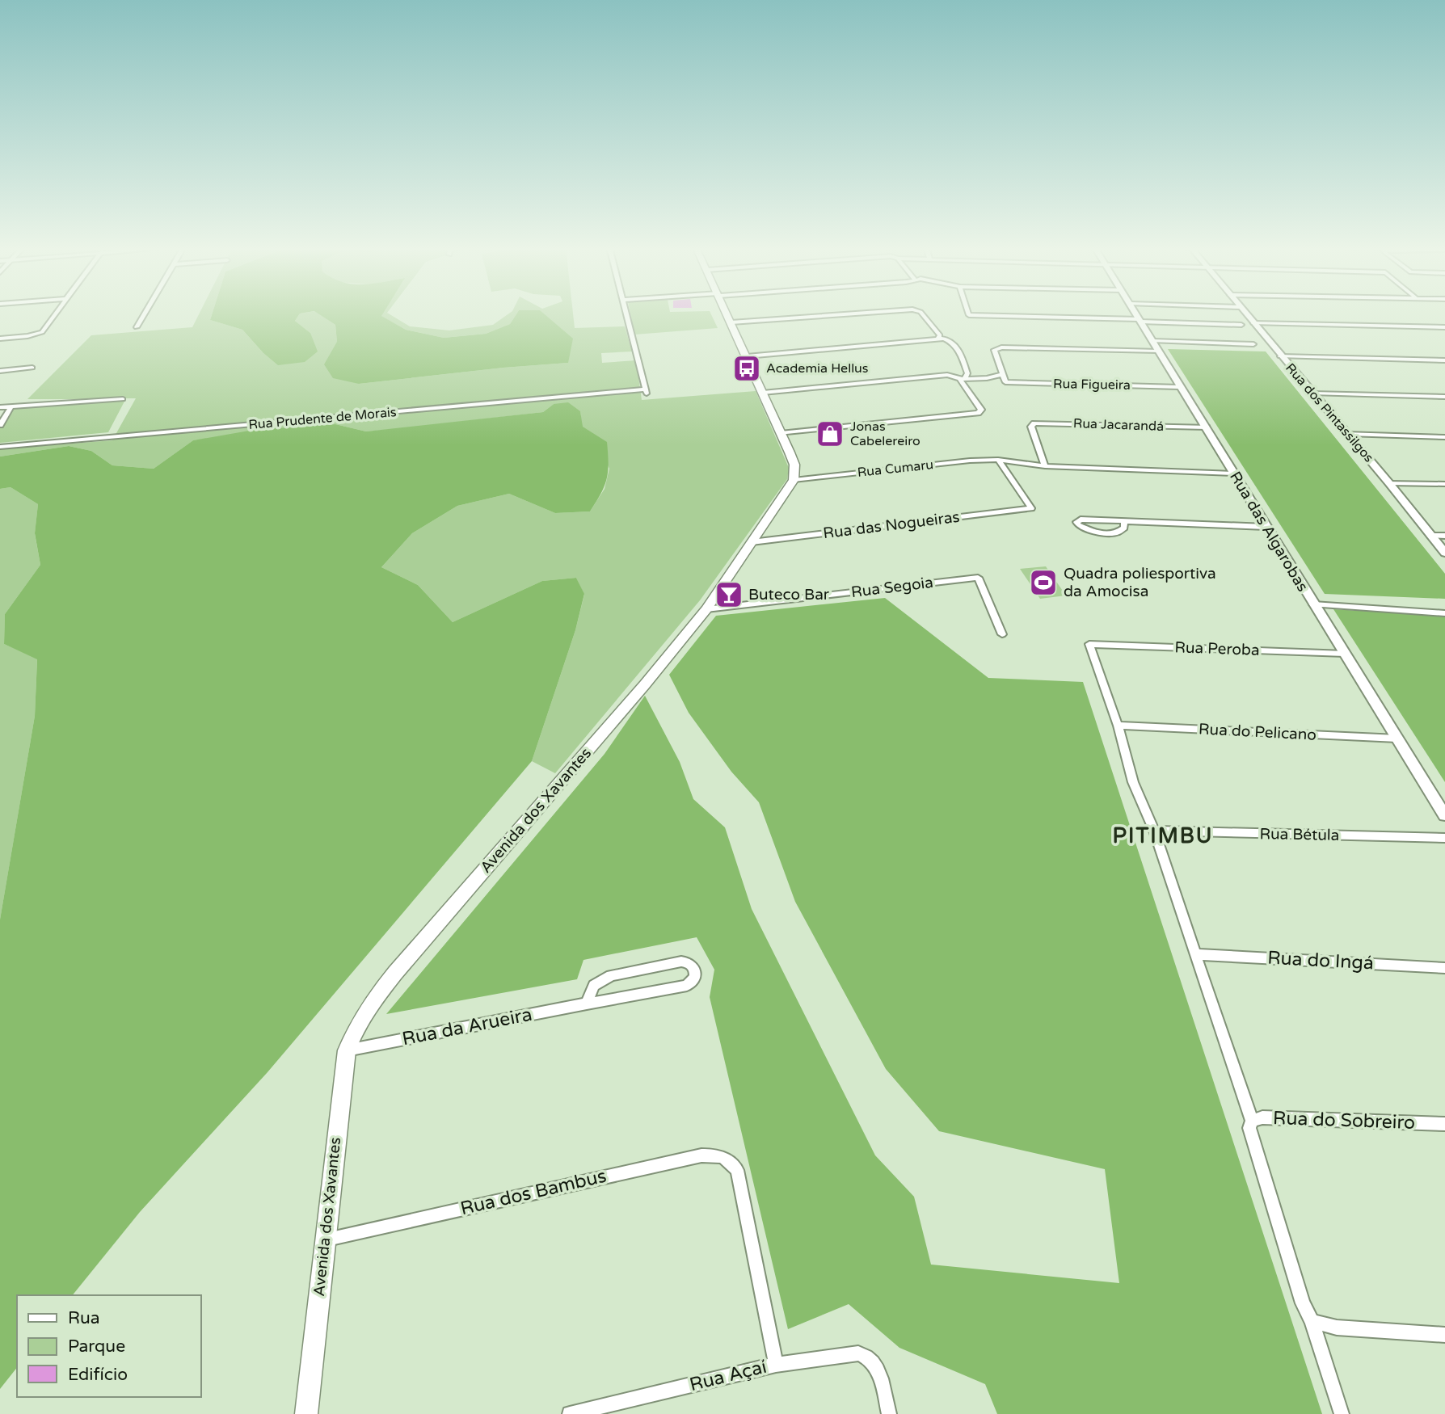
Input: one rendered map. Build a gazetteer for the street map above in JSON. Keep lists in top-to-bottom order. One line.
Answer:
{"streets":{"main road":["Avenida dos Xavantes"],"street":["Rua Figueira","Rua dos Pintassilgos","Rua Prudente de Morais","Rua Jacarandá","Rua Cumaru","Rua das Nogueiras","Rua das Algarobas","Rua Segoia","Rua Peroba","Rua do Pelicano","Rua Bétula","Rua do Ingá","Rua da Arueira","Rua do Sobreiro","Rua dos Bambus","Rua Açaí"]},"crossings":[["Rua Figueira","Rua das Algarobas"],["Rua Jacarandá","Rua Cumaru"],["Rua Jacarandá","Rua das Algarobas"],["Rua Cumaru","Rua das Nogueiras"],["Rua Cumaru","Avenida dos Xavantes"],["Rua das Nogueiras","Avenida dos Xavantes"],["Rua das Algarobas","Rua Peroba"],["Rua das Algarobas","Rua do Pelicano"],["Rua Segoia","Avenida dos Xavantes"],["Rua Peroba","Rua do Pelicano"],["Avenida dos Xavantes","Rua da Arueira"],["Avenida dos Xavantes","Rua dos Bambus"],["Rua dos Bambus","Rua Açaí"]],"districts":["PITIMBU"],"places":{"bus stop":["Academia Hellus"],"shop":["Jonas Cabelereiro"],"sports":["Quadra poliesportiva da Amocisa"],"bar":["Buteco Bar"]},"legend":["Rua","Parque","Edifício"]}
